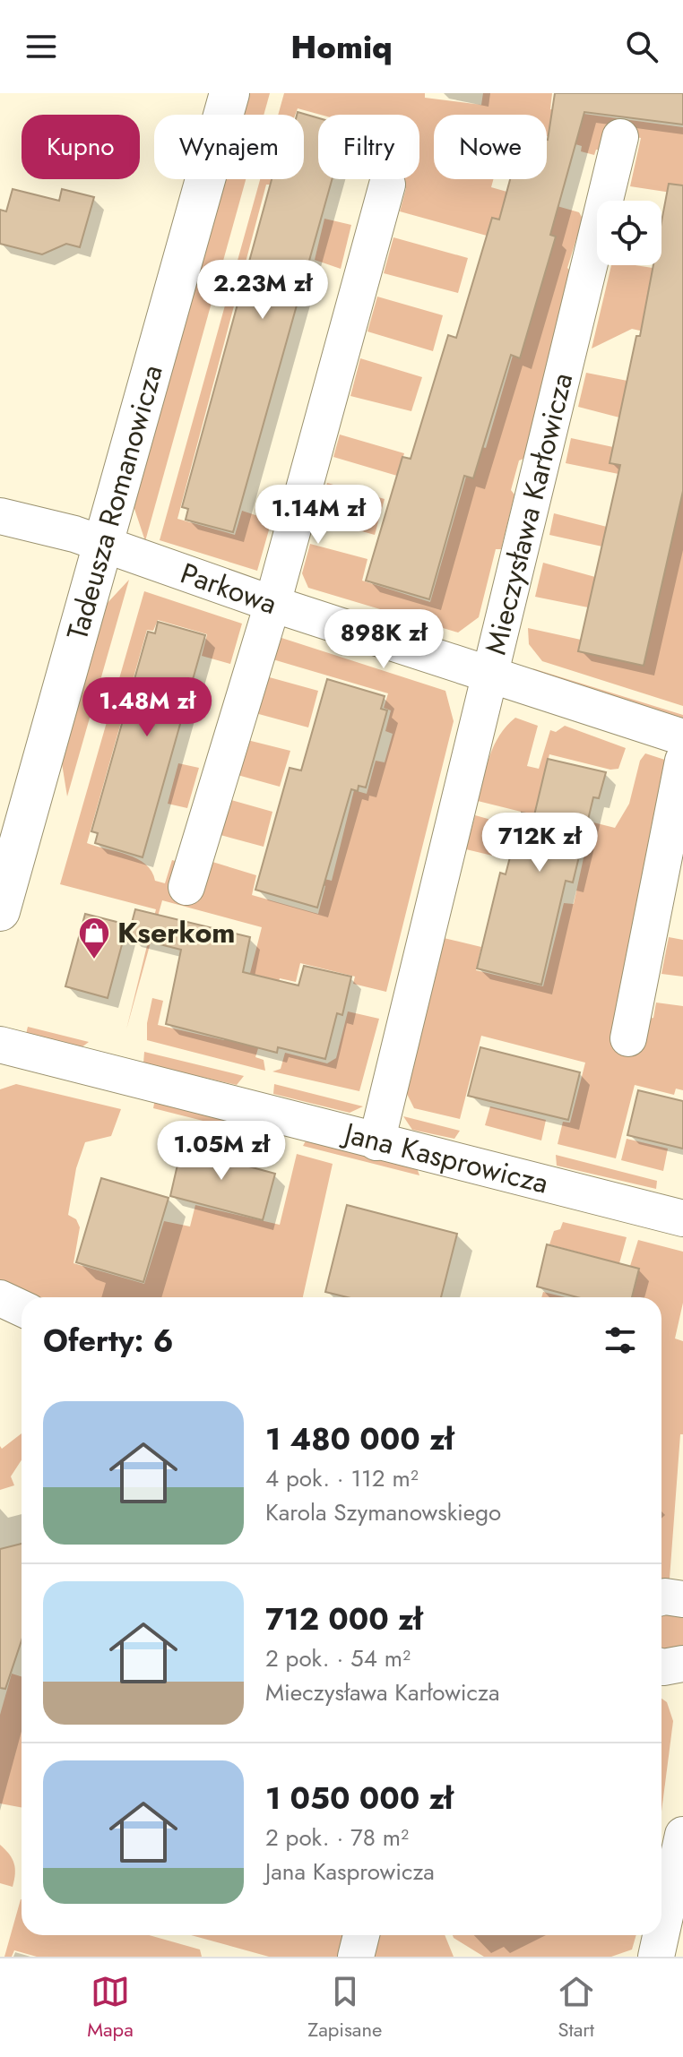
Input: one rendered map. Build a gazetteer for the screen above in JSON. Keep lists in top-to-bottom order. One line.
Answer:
{"streets":{"street":["Tadeusza Romanowicza","Mieczysława Karłowicza","Parkowa","Jana Kasprowicza"]},"crossings":[["Tadeusza Romanowicza","Parkowa"],["Mieczysława Karłowicza","Parkowa"],["Mieczysława Karłowicza","Jana Kasprowicza"]],"places":{"shop":["Kserkom"]},"page":{"header":"Homiq","chip":["Kupno","Wynajem","Filtry","Nowe"],"price":["2.23M zł","1.14M zł","898K zł","1.48M zł","712K zł","1.05M zł"],"heading":"Oferty: 6","list":[{"name":"1 480 000 zł","note":"4 pok. · 112 m² · Karola Szymanowskiego"},{"name":"712 000 zł","note":"2 pok. · 54 m² · Mieczysława Karłowicza"},{"name":"1 050 000 zł","note":"2 pok. · 78 m² · Jana Kasprowicza"}],"tabs":["Mapa","Zapisane","Start"]}}
